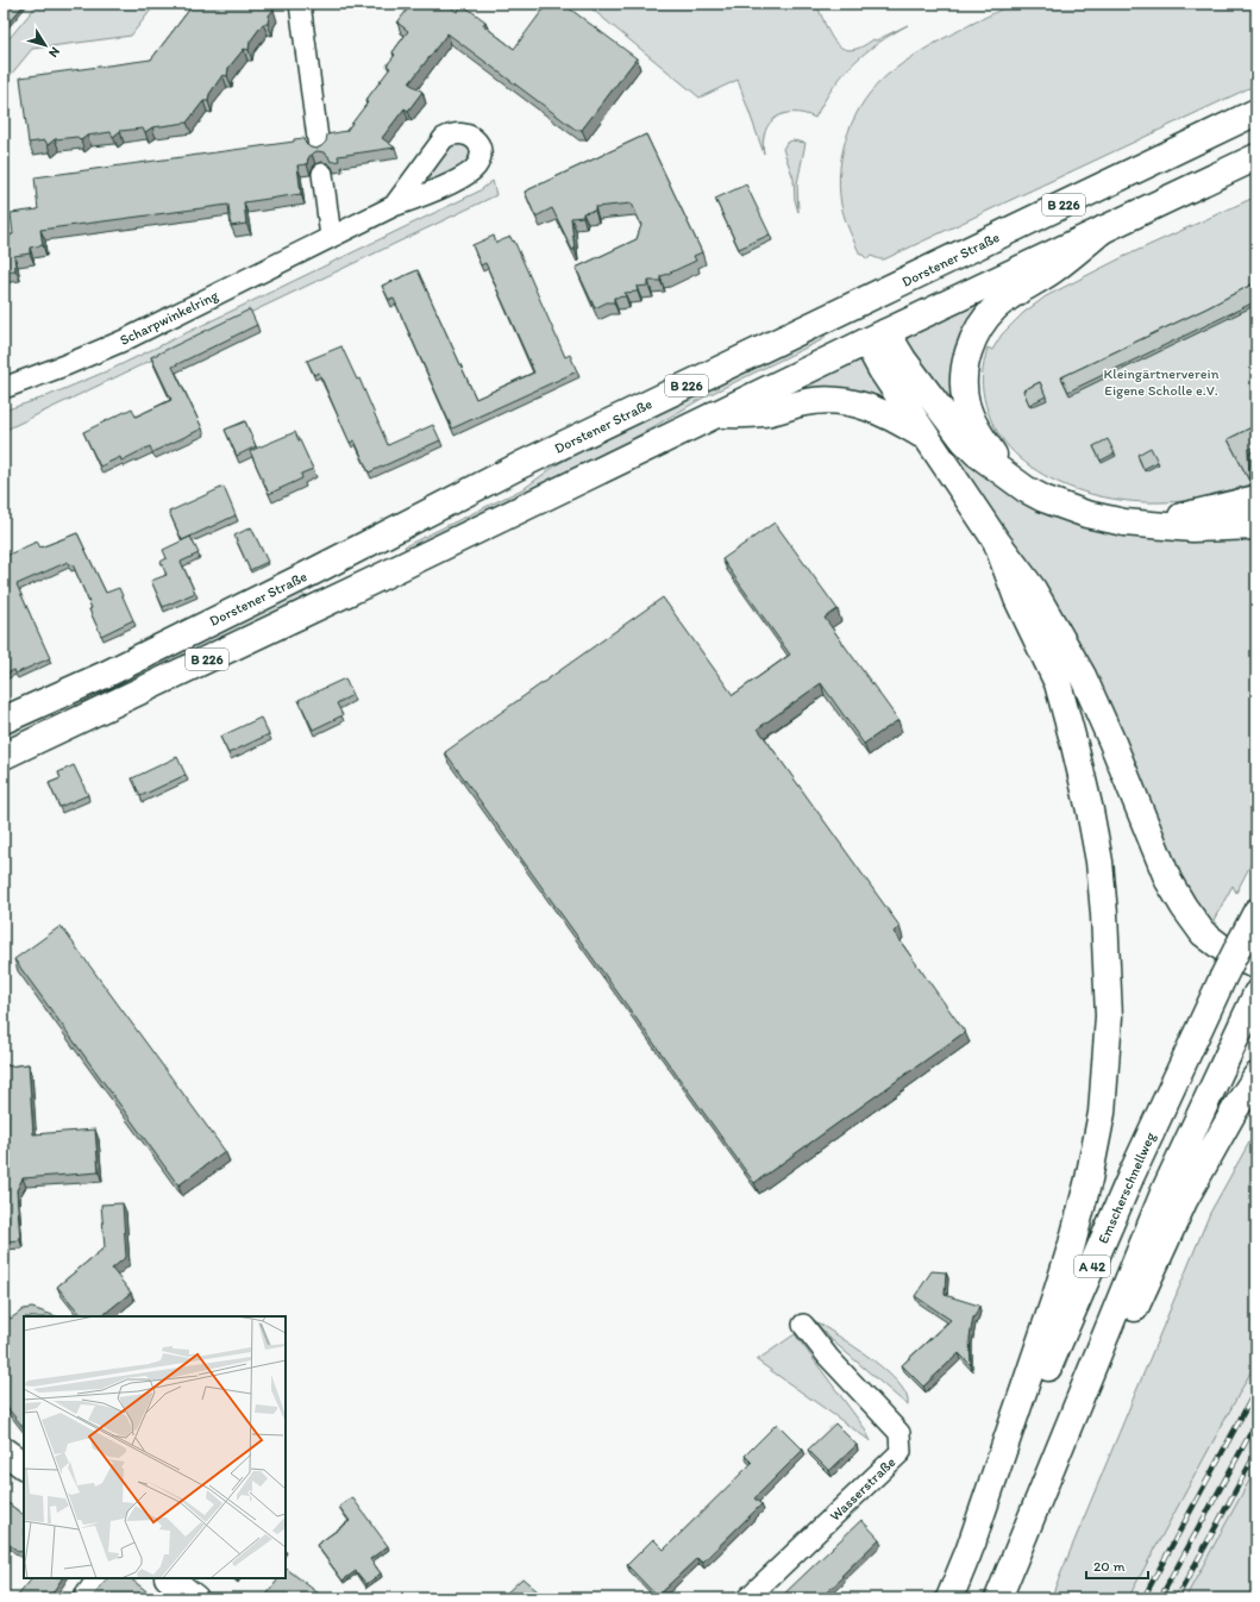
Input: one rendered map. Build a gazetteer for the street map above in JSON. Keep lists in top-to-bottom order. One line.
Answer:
{"streets":{"main road":["B 226","Dorstener Straße","Emscherschnellweg","A 42"],"street":["Scharpwinkelring","Wasserstraße"]},"parks":["Kleingärtnerverein Eigene Scholle e.V."],"scale_bar":"20 m","north":"bottom right"}
